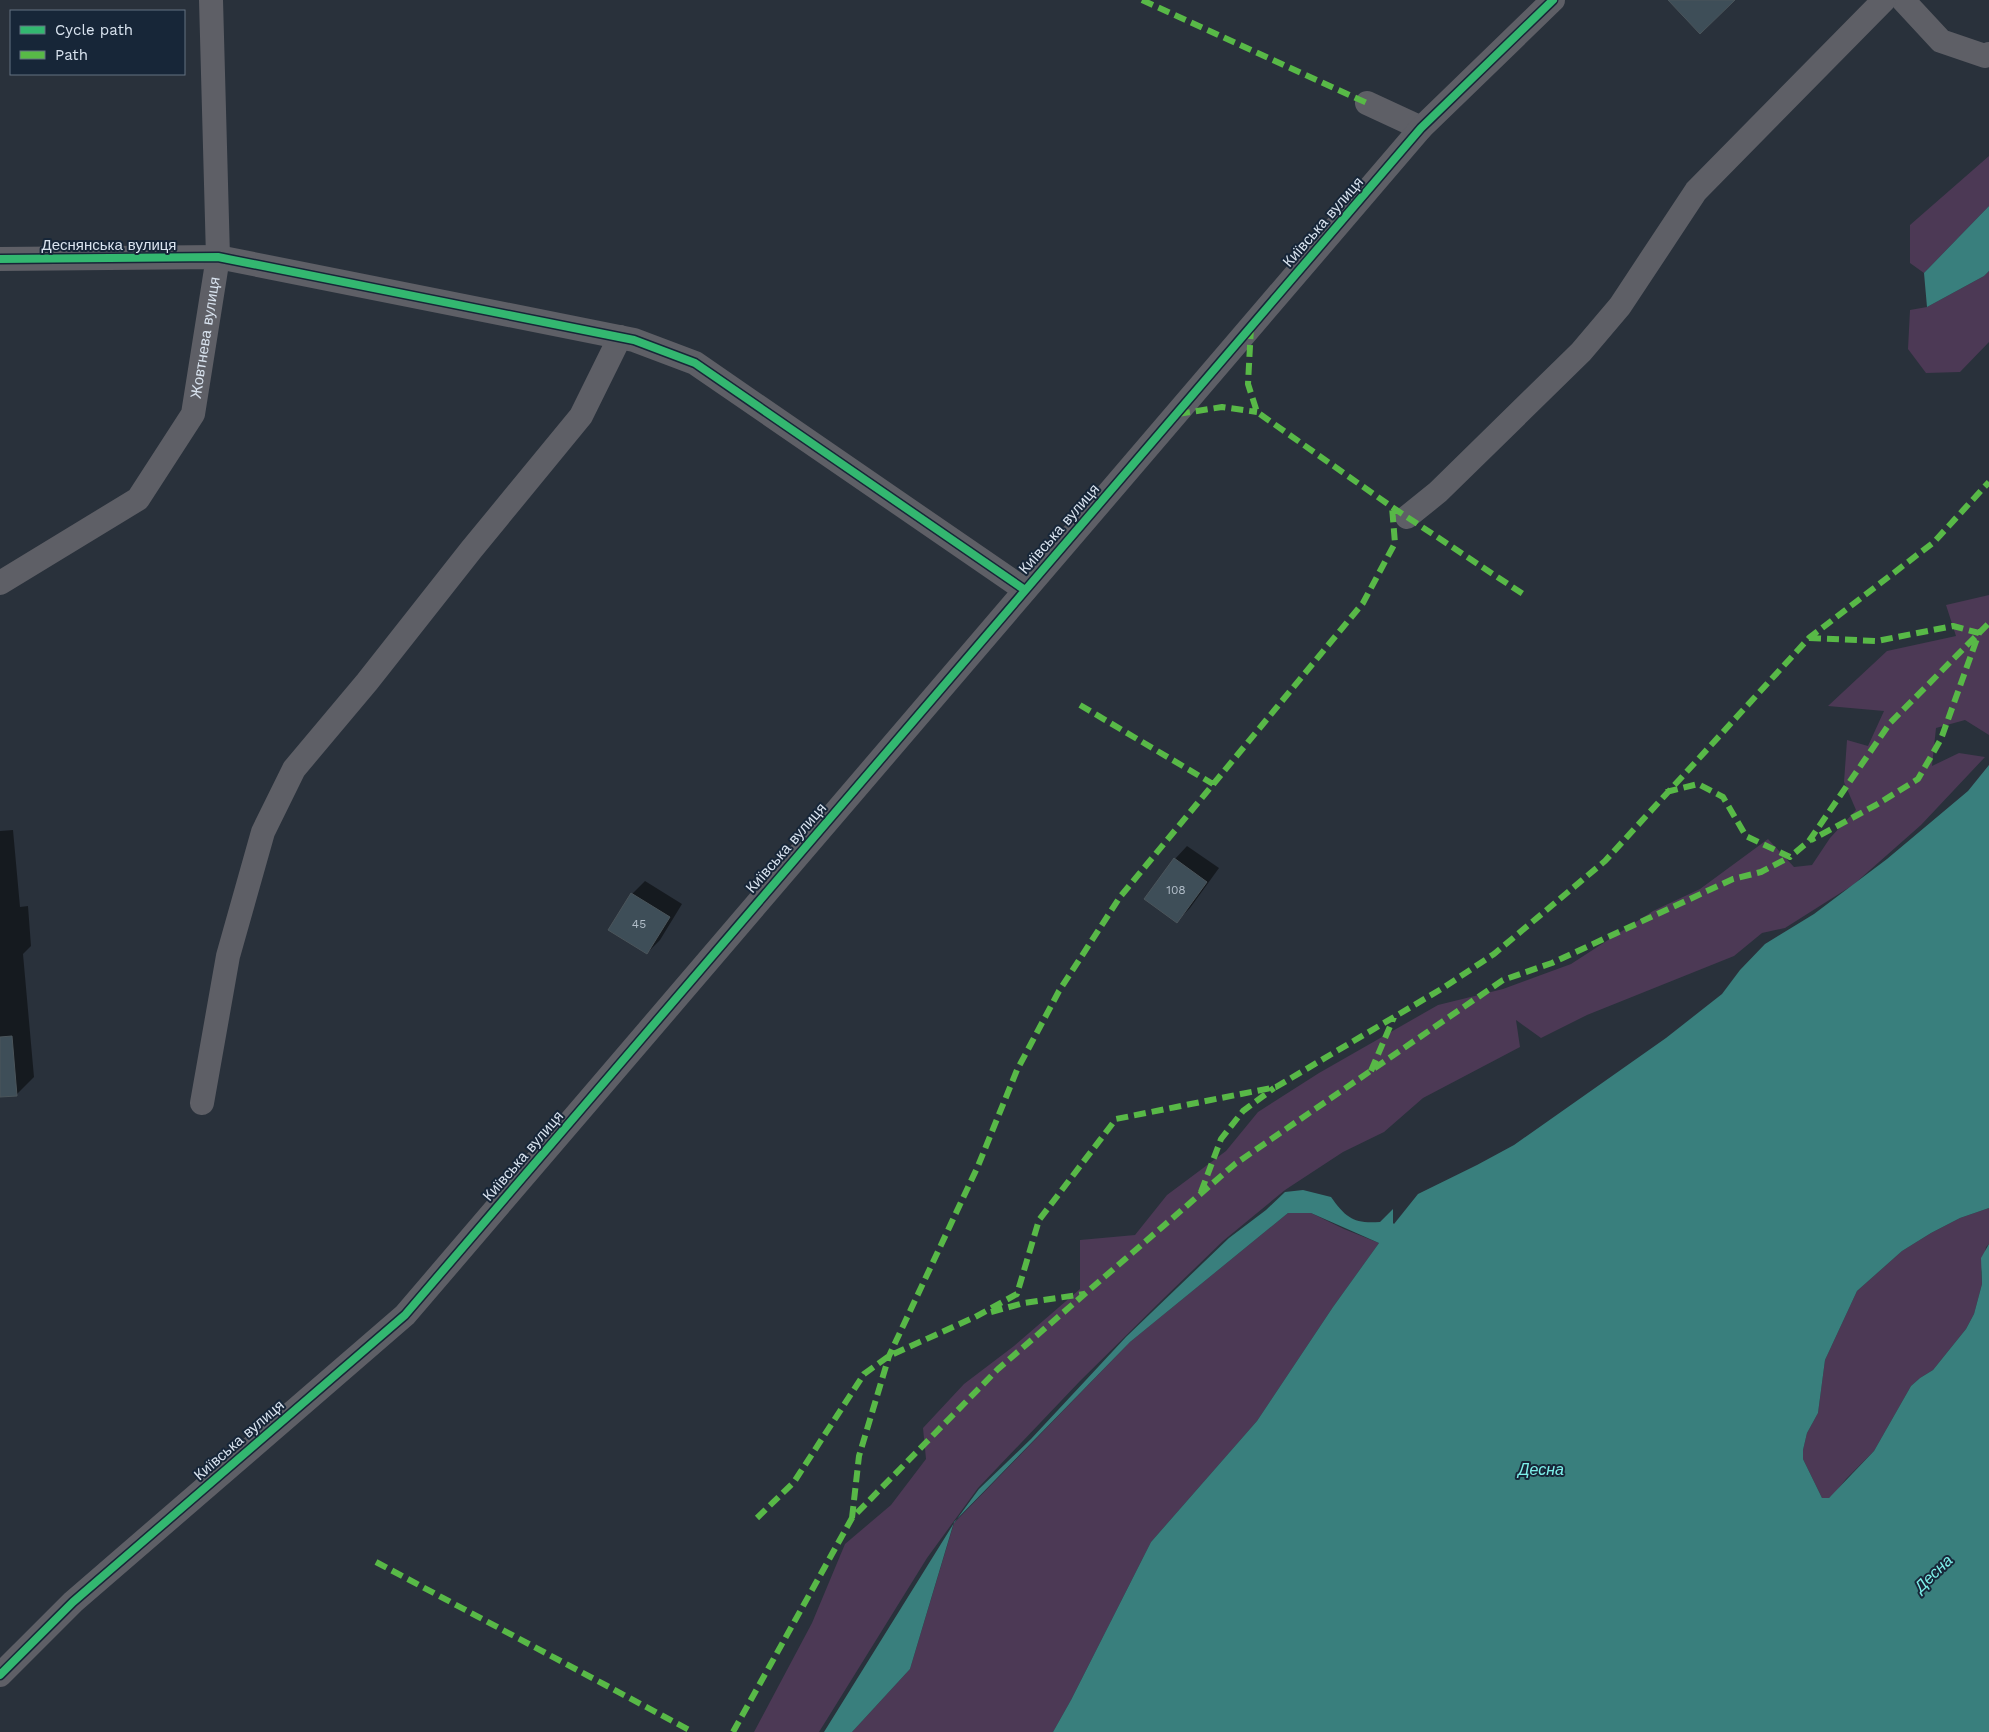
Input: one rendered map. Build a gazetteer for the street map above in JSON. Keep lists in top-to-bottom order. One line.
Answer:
{"streets":{"street":["Київська вулиця","Деснянська вулиця","Жовтнева вулиця"]},"crossings":[["Київська вулиця","Деснянська вулиця"],["Деснянська вулиця","Жовтнева вулиця"]],"water":["Десна"],"house_numbers":["108","45"],"legend":["Cycle path","Path"]}
